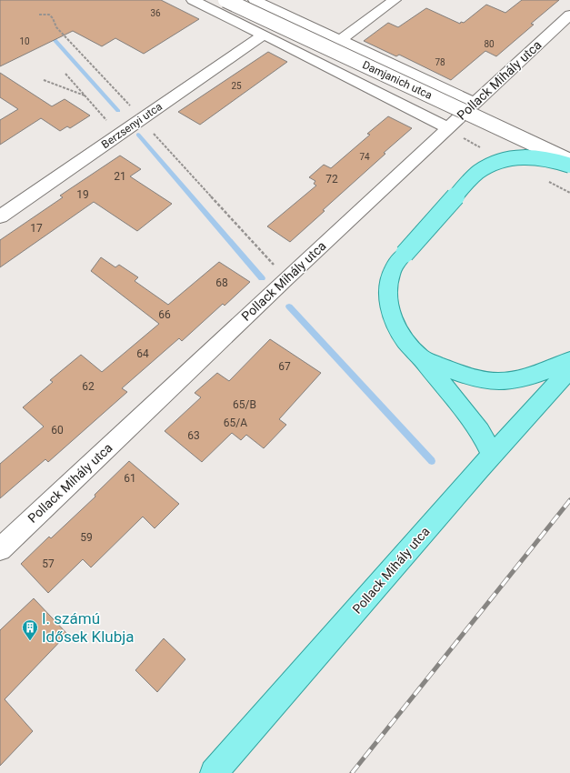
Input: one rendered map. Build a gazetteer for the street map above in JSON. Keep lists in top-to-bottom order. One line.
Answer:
{"streets":{"main road":["Pollack Mihály utca"],"street":["Damjanich utca","Berzsenyi utca"]},"crossings":[["Damjanich utca","Pollack Mihály utca"],["Damjanich utca","Berzsenyi utca"]],"places":{"building":["I. számú Idősek Klubja"]},"house_numbers":["36","10","80","78","25","74","21","72","19","17","68","66","64","67","62","65/B","65/A","60","63","61","59","57"]}
